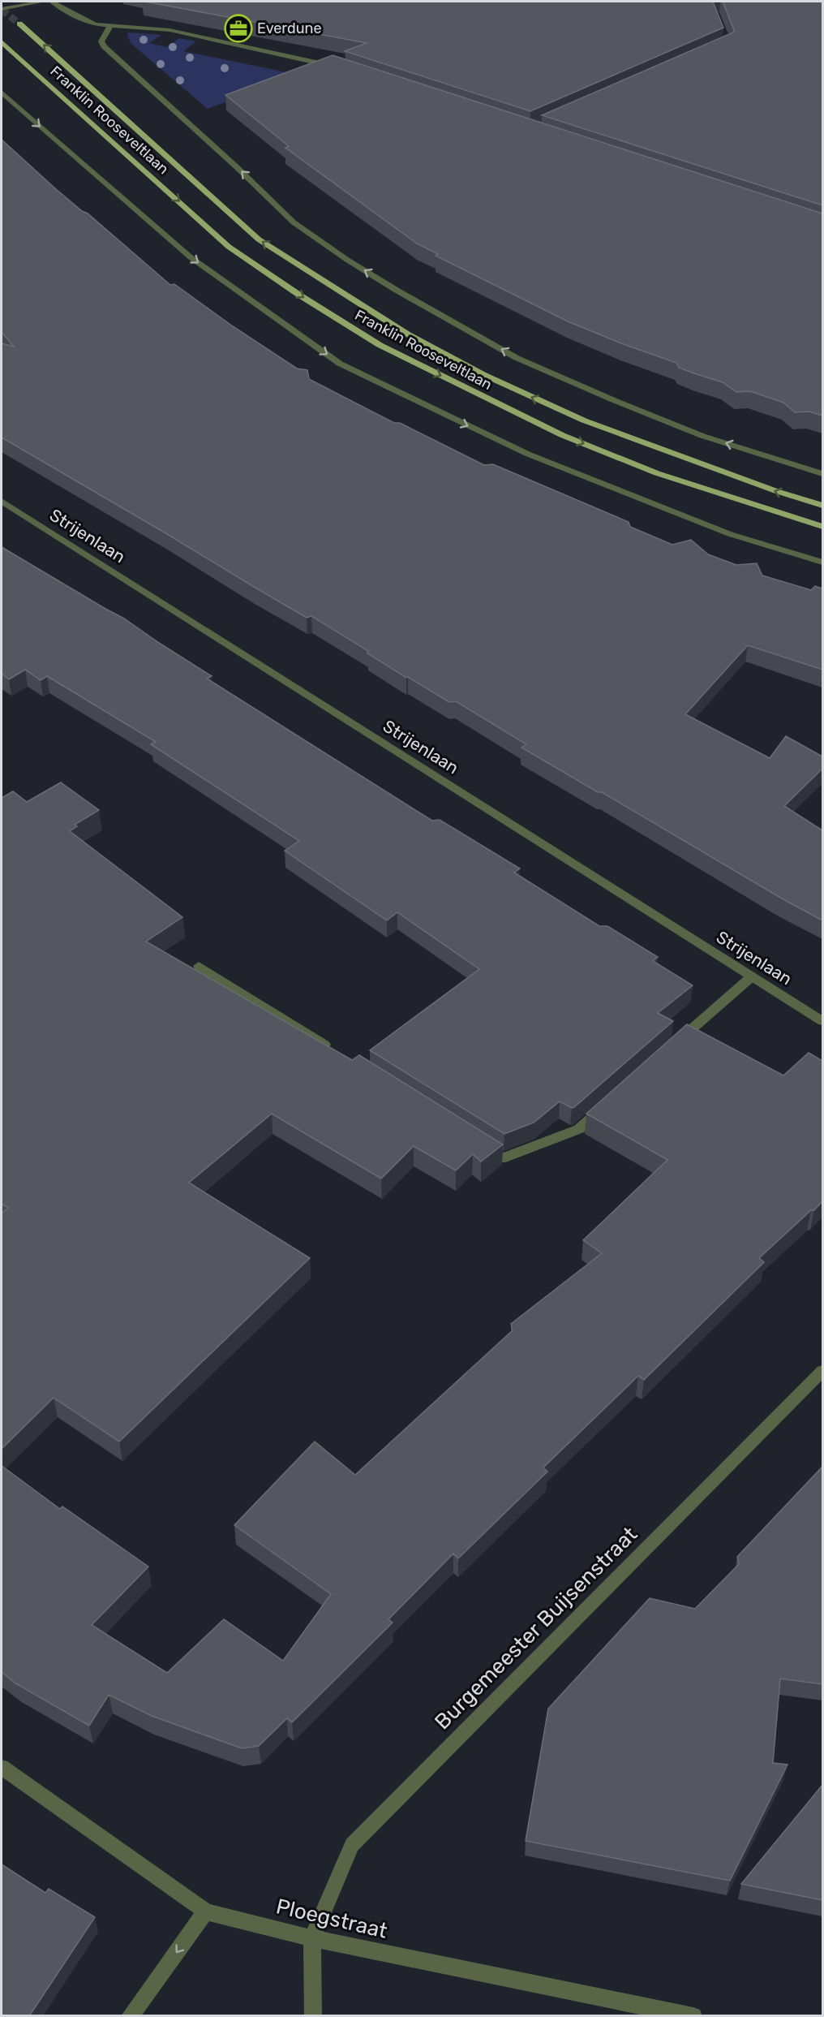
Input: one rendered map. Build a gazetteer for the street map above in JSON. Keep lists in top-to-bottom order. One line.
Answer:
{"streets":{"main road":["Franklin Rooseveltlaan"],"street":["Strijenlaan","Burgemeester Buijsenstraat","Ploegstraat"]},"crossings":[["Burgemeester Buijsenstraat","Ploegstraat"]],"places":{"office":["Everdune"]}}
